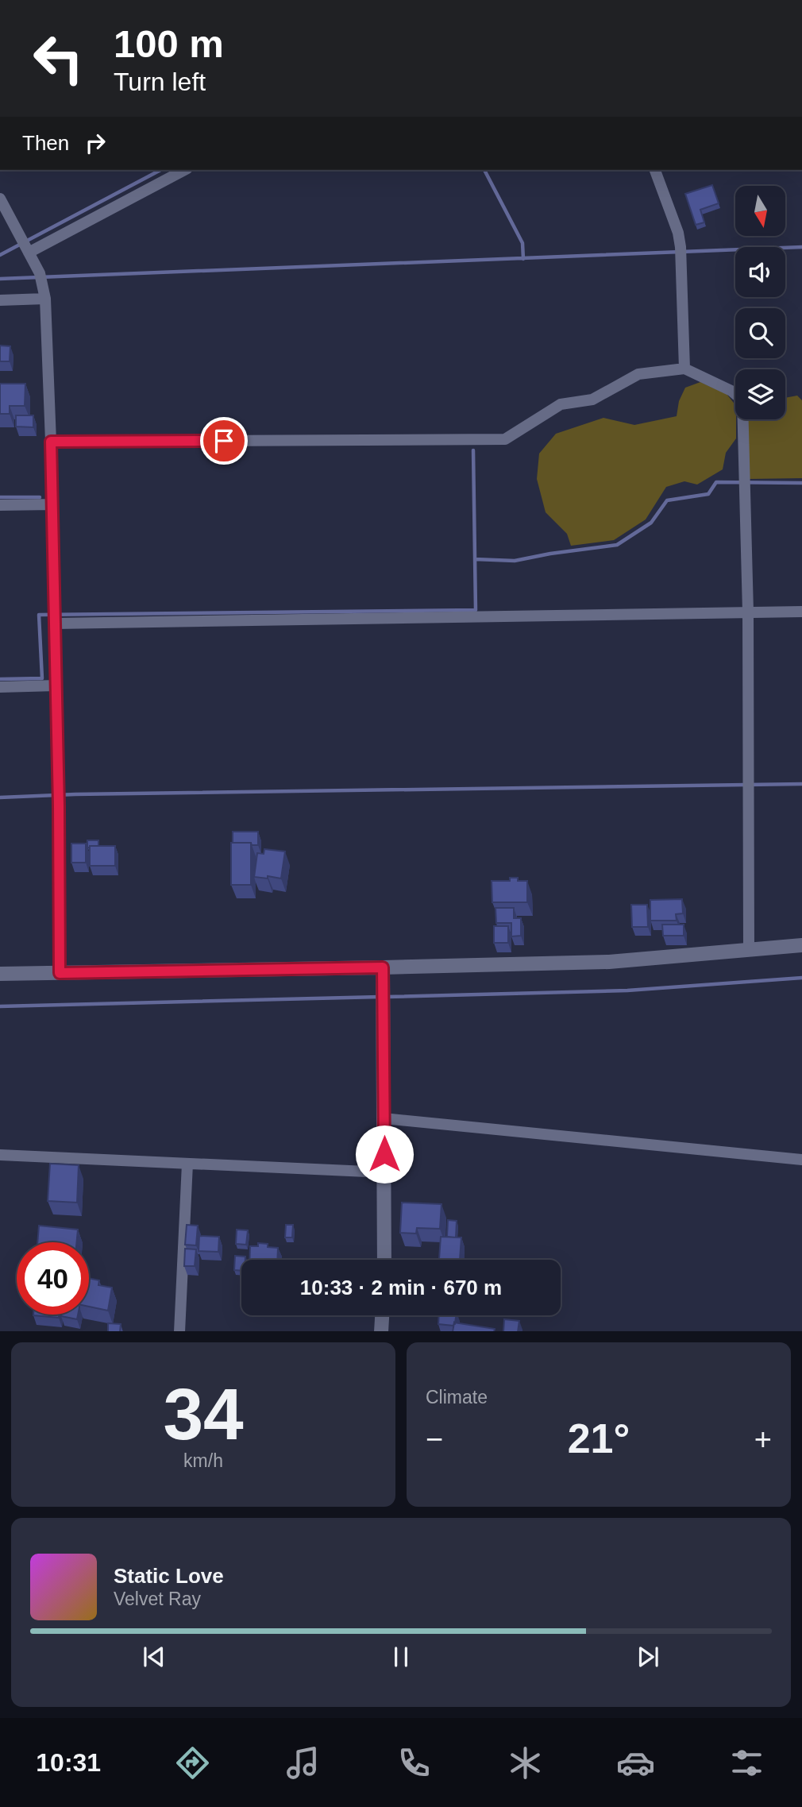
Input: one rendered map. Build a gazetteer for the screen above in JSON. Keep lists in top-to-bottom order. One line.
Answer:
{"north":"bottom","page":{"turn":["100 m","Turn left"],"then":"Then","limit":"40","trip":"10:33 · 2 min · 670 m","tile":[["34","km/h"],"Climate"],"heat":["−","21°","+"],"song":["Static Love","Velvet Ray"],"tabs":"10:31"}}
